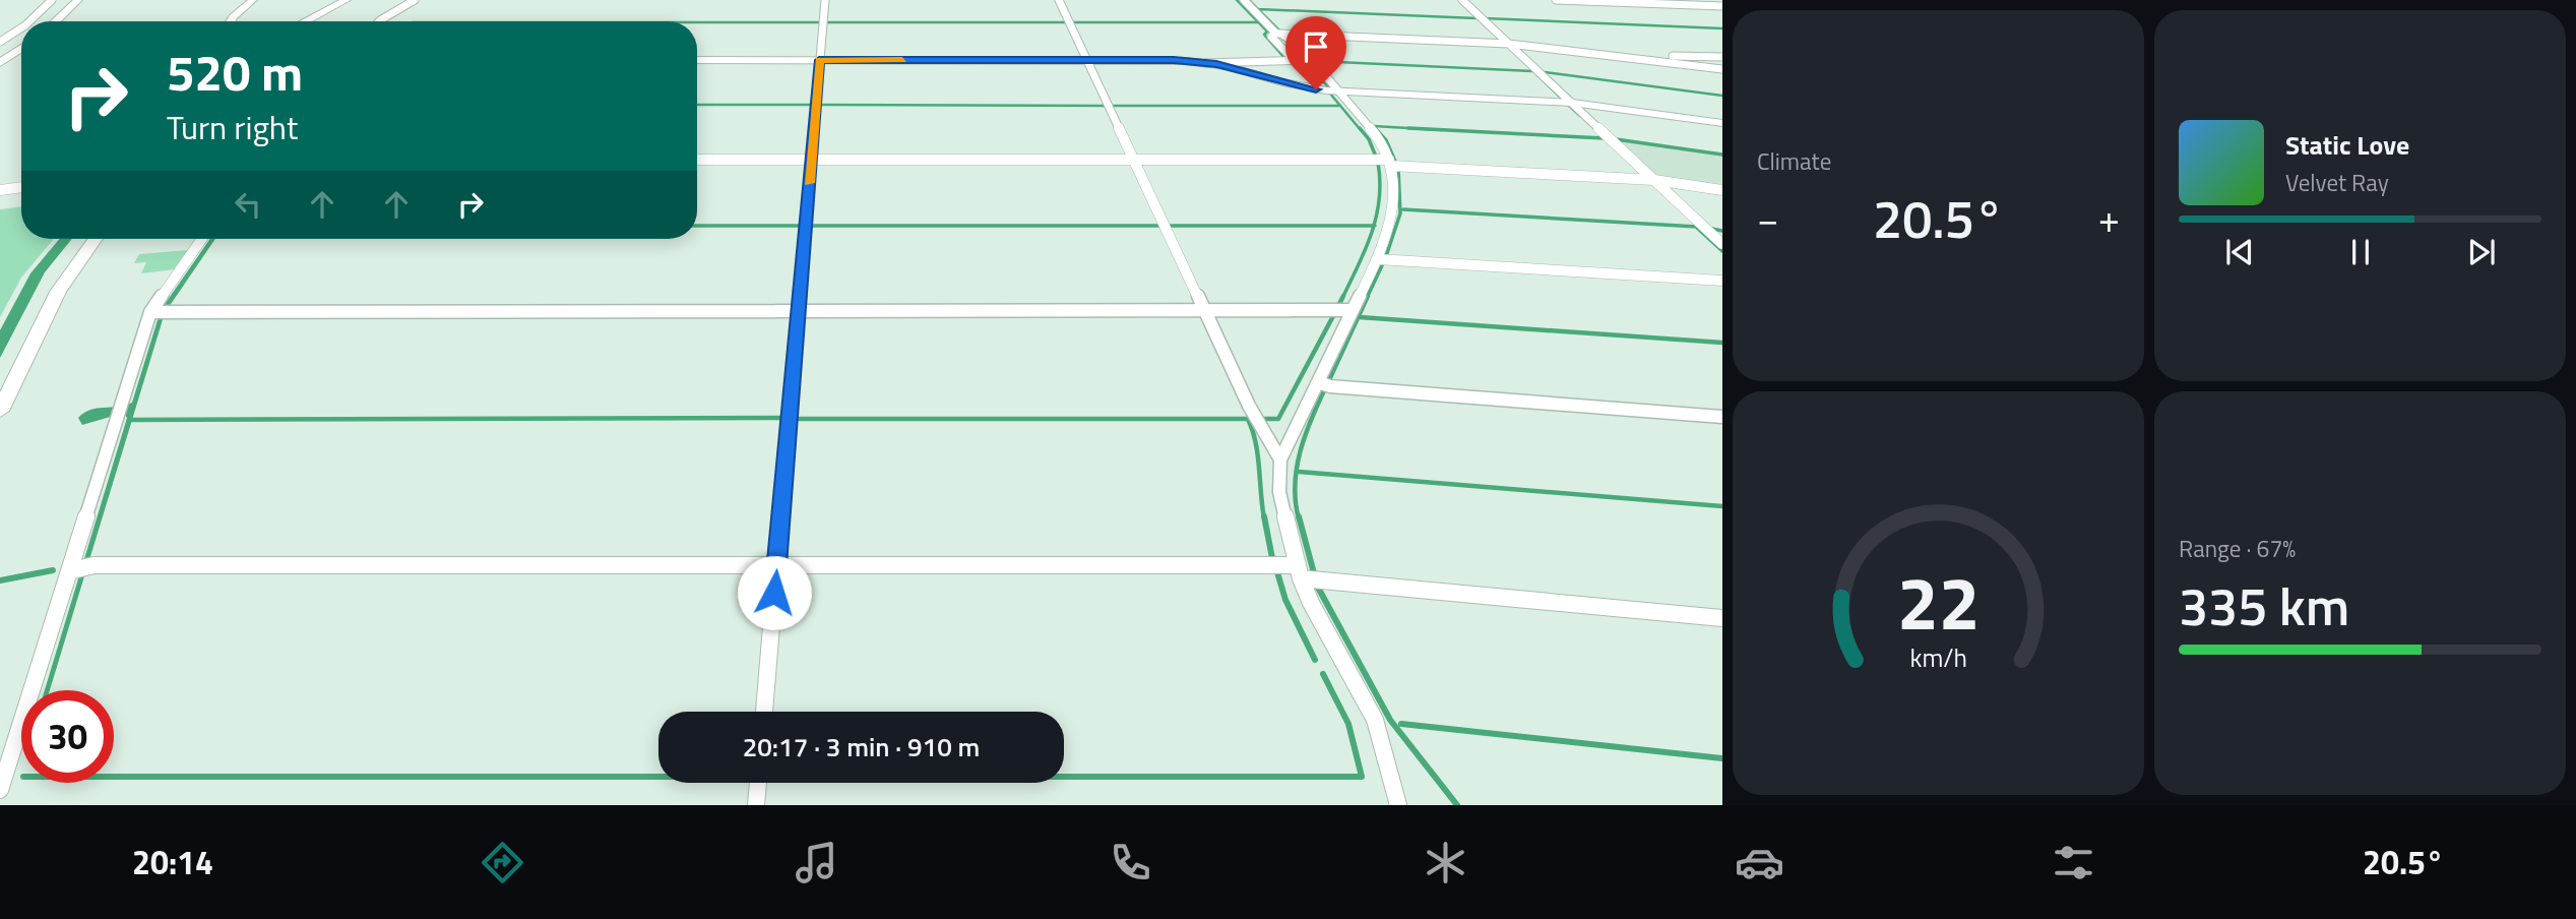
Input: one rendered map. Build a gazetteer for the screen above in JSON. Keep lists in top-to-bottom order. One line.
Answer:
{"page":{"tile":["Climate",["Range · 67%","335 km"]],"turn":["520 m","Turn right"],"song":["Static Love","Velvet Ray"],"heat":["−","20.5°","+"],"limit":"30","trip":"20:17 · 3 min · 910 m","tabs":["20:14","20.5°"],"gauge":["22","km/h"]}}
